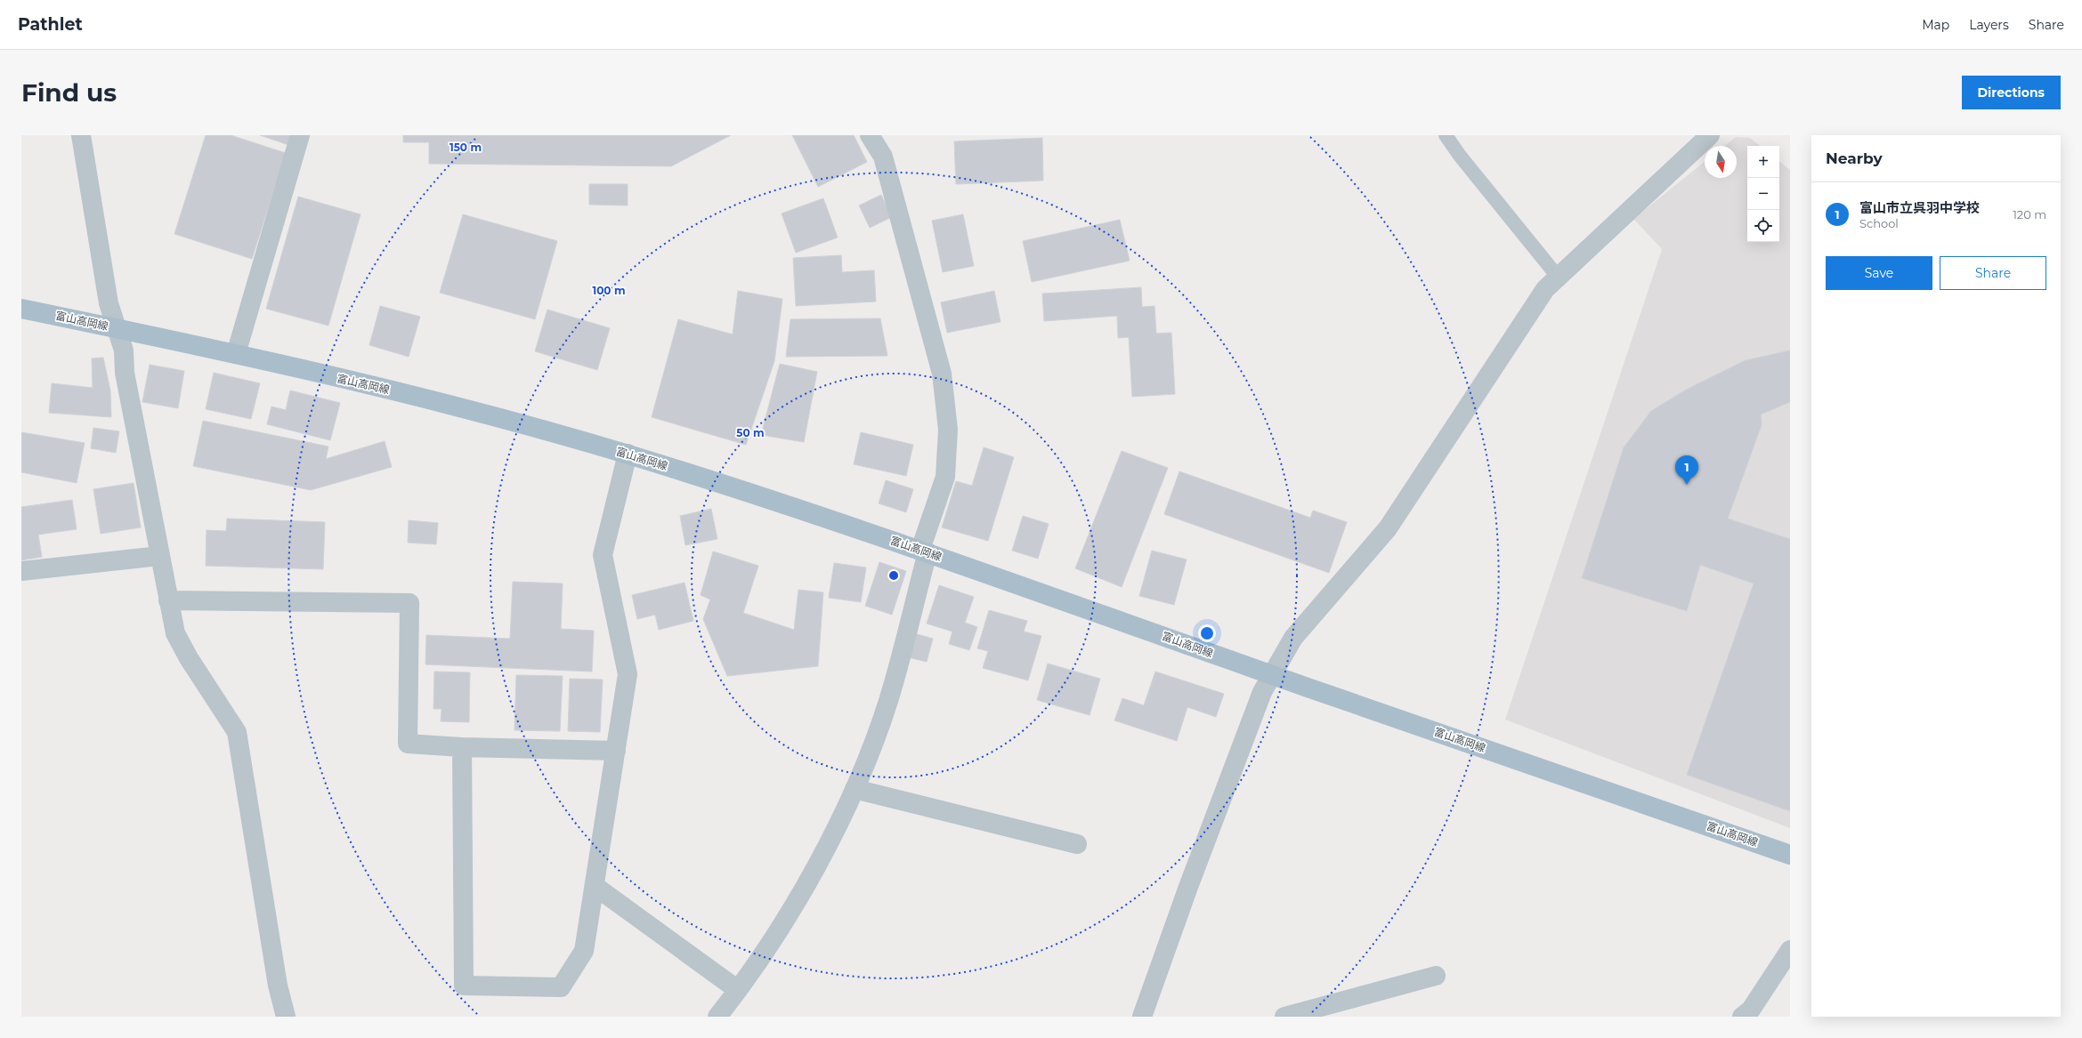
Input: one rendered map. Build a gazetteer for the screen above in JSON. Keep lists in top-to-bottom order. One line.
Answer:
{"streets":{"main road":["富山高岡線"]},"north":"bottom","page":{"header":"Pathlet","nav":["Map","Layers","Share"],"buttons":["Directions",["Save","Share"]],"title":"Find us","heading":"Nearby","map_buttons":["+","−"],"list":[{"mark":"1","name":"富山市立呉羽中学校","note":"School","value":"120 m"}],"pins":"1"},"rings":["150 m","100 m","50 m"]}
